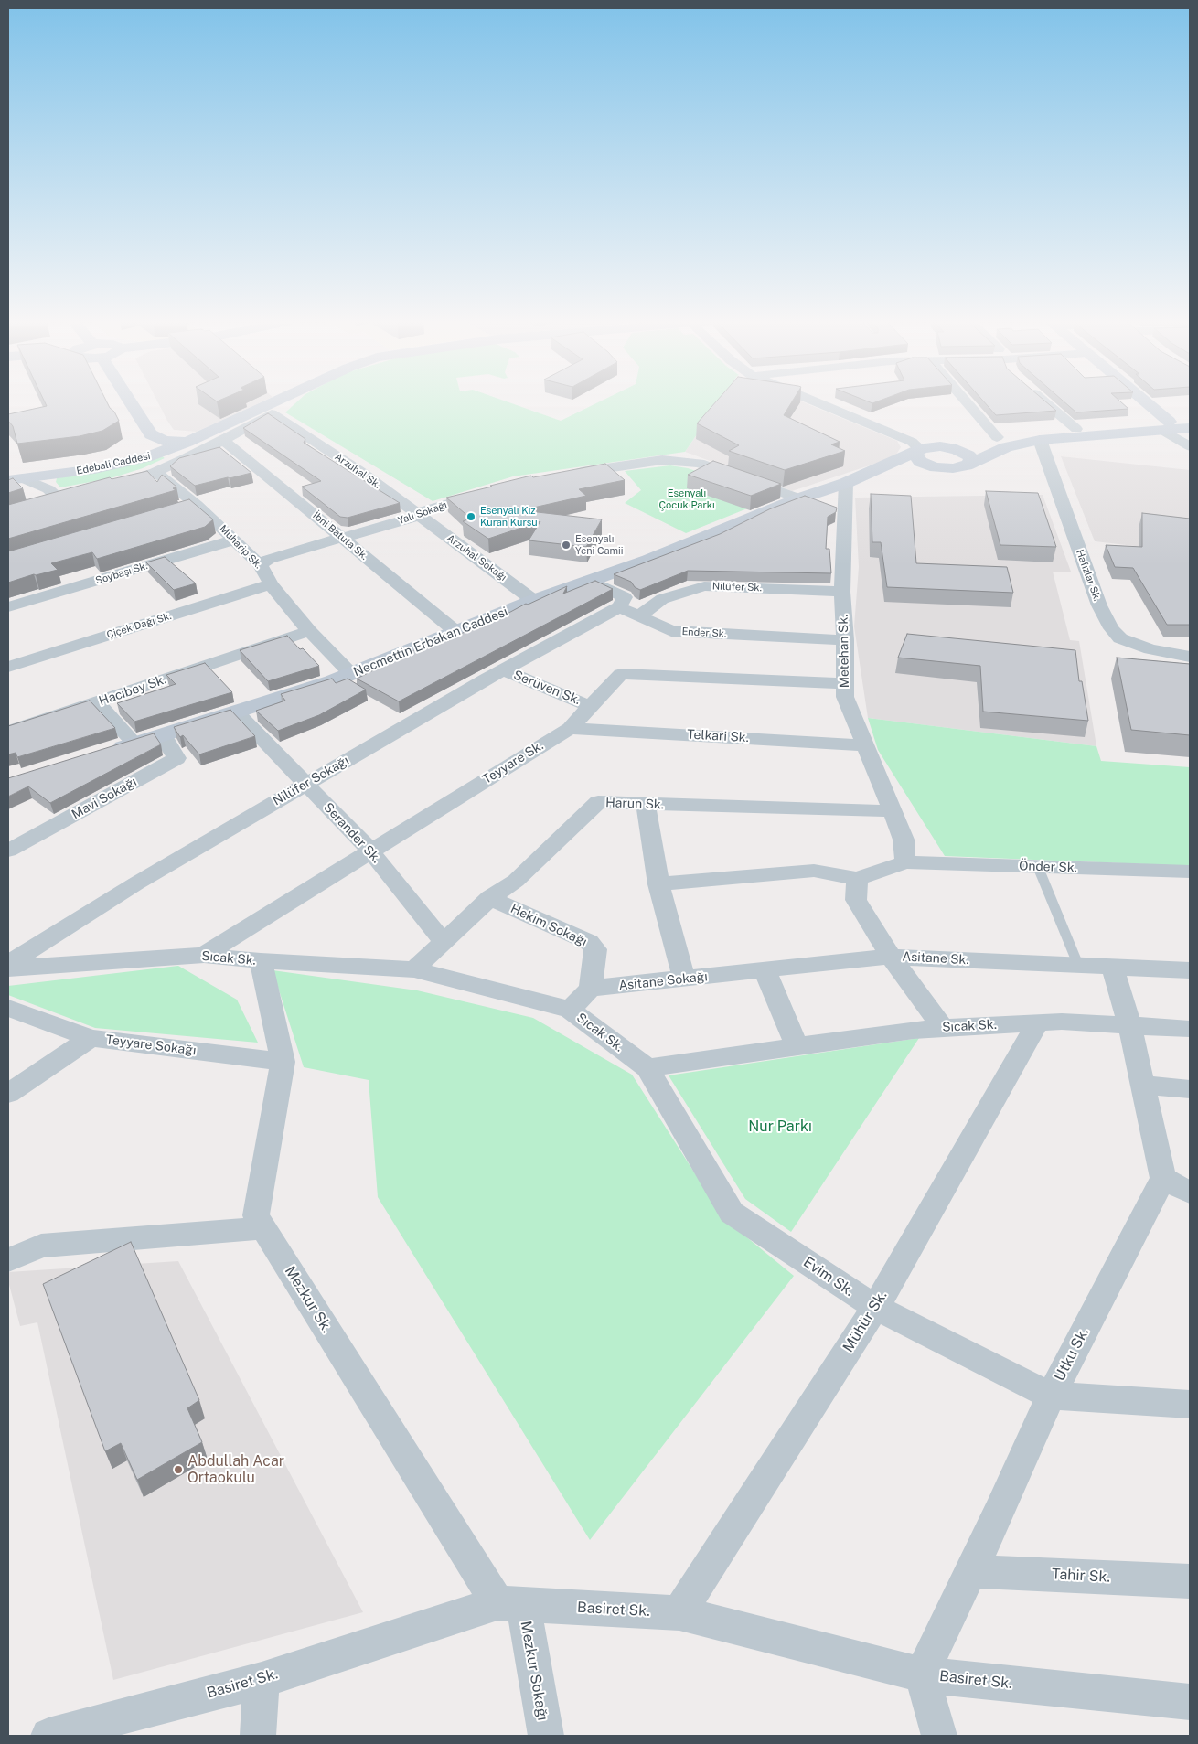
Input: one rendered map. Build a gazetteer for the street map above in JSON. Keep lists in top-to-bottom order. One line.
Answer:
{"streets":{"street":["Edebali Caddesi","Arzuhal Sk.","Yalı Sokağı","İbni Batuta Sk.","Muharip Sk.","Arzuhal Sokağı","Soybaşı Sk.","Hafızlar Sk.","Nilüfer Sk.","Çiçek Dağı Sk.","Ender Sk.","Necmettin Erbakan Caddesi","Metehan Sk.","Serüven Sk.","Hacıbey Sk.","Telkari Sk.","Teyyare Sk.","Nilüfer Sokağı","Mavi Sokağı","Harun Sk.","Serander Sk.","Önder Sk.","Hekim Sokağı","Sıcak Sk.","Asitane Sk.","Asitane Sokağı","Teyyare Sokağı","Evim Sk.","Mezkur Sk.","Mühür Sk.","Utku Sk.","Tahir Sk.","Basiret Sk.","Mezkur Sokağı"]},"crossings":[["Edebali Caddesi","Arzuhal Sk."],["Edebali Caddesi","İbni Batuta Sk."],["Edebali Caddesi","Muharip Sk."],["Arzuhal Sk.","Yalı Sokağı"],["Arzuhal Sk.","Arzuhal Sokağı"],["Yalı Sokağı","İbni Batuta Sk."],["Yalı Sokağı","Muharip Sk."],["Yalı Sokağı","Arzuhal Sokağı"],["İbni Batuta Sk.","Necmettin Erbakan Caddesi"],["Muharip Sk.","Soybaşı Sk."],["Muharip Sk.","Çiçek Dağı Sk."],["Muharip Sk.","Necmettin Erbakan Caddesi"],["Muharip Sk.","Hacıbey Sk."],["Arzuhal Sokağı","Necmettin Erbakan Caddesi"],["Hafızlar Sk.","Necmettin Erbakan Caddesi"],["Nilüfer Sk.","Ender Sk."],["Nilüfer Sk.","Metehan Sk."],["Ender Sk.","Metehan Sk."],["Ender Sk.","Nilüfer Sokağı"],["Necmettin Erbakan Caddesi","Metehan Sk."],["Necmettin Erbakan Caddesi","Mavi Sokağı"],["Necmettin Erbakan Caddesi","Serander Sk."],["Metehan Sk.","Telkari Sk."],["Metehan Sk.","Teyyare Sk."],["Metehan Sk.","Harun Sk."],["Metehan Sk.","Önder Sk."],["Serüven Sk.","Teyyare Sk."],["Serüven Sk.","Nilüfer Sokağı"],["Telkari Sk.","Teyyare Sk."],["Teyyare Sk.","Serander Sk."],["Teyyare Sk.","Sıcak Sk."],["Nilüfer Sokağı","Serander Sk."],["Harun Sk.","Serander Sk."],["Harun Sk.","Hekim Sokağı"],["Harun Sk.","Sıcak Sk."],["Hekim Sokağı","Asitane Sokağı"],["Sıcak Sk.","Evim Sk."],["Sıcak Sk.","Mezkur Sk."],["Sıcak Sk.","Mühür Sk."],["Asitane Sk.","Asitane Sokağı"],["Teyyare Sokağı","Mezkur Sk."],["Evim Sk.","Mühür Sk."],["Evim Sk.","Utku Sk."],["Mezkur Sk.","Basiret Sk."],["Mezkur Sk.","Mezkur Sokağı"],["Mühür Sk.","Basiret Sk."],["Utku Sk.","Tahir Sk."],["Utku Sk.","Basiret Sk."],["Basiret Sk.","Mezkur Sokağı"]],"parks":["Esenyalı Çocuk Parkı","Nur Parkı"],"places":["Esenyalı Kız Kuran Kursu","Esenyalı Yeni Camii","Abdullah Acar Ortaokulu"]}
